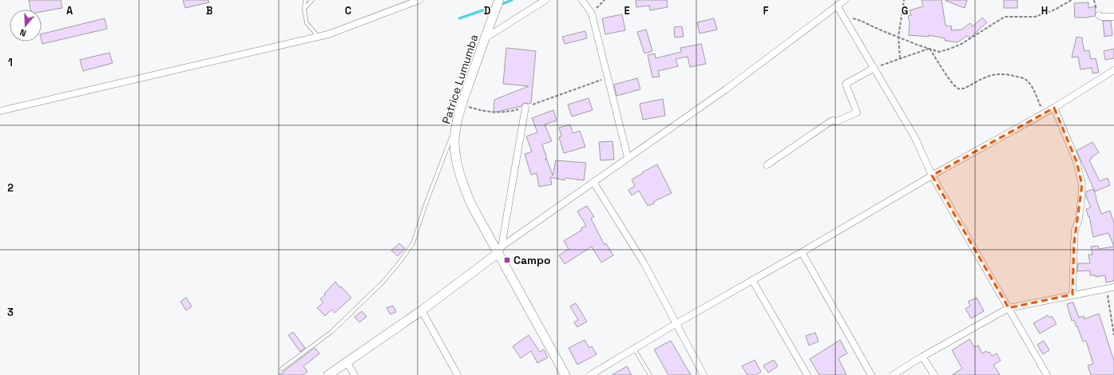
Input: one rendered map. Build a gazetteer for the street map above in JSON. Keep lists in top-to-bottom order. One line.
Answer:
{"streets":{"street":["Patrice Lumumba"]},"places":{"transit":["Campo"]},"north":"bottom","grid":{"columns":["A","B","C","D","E","F","G","H"],"rows":["1","2","3"]}}
